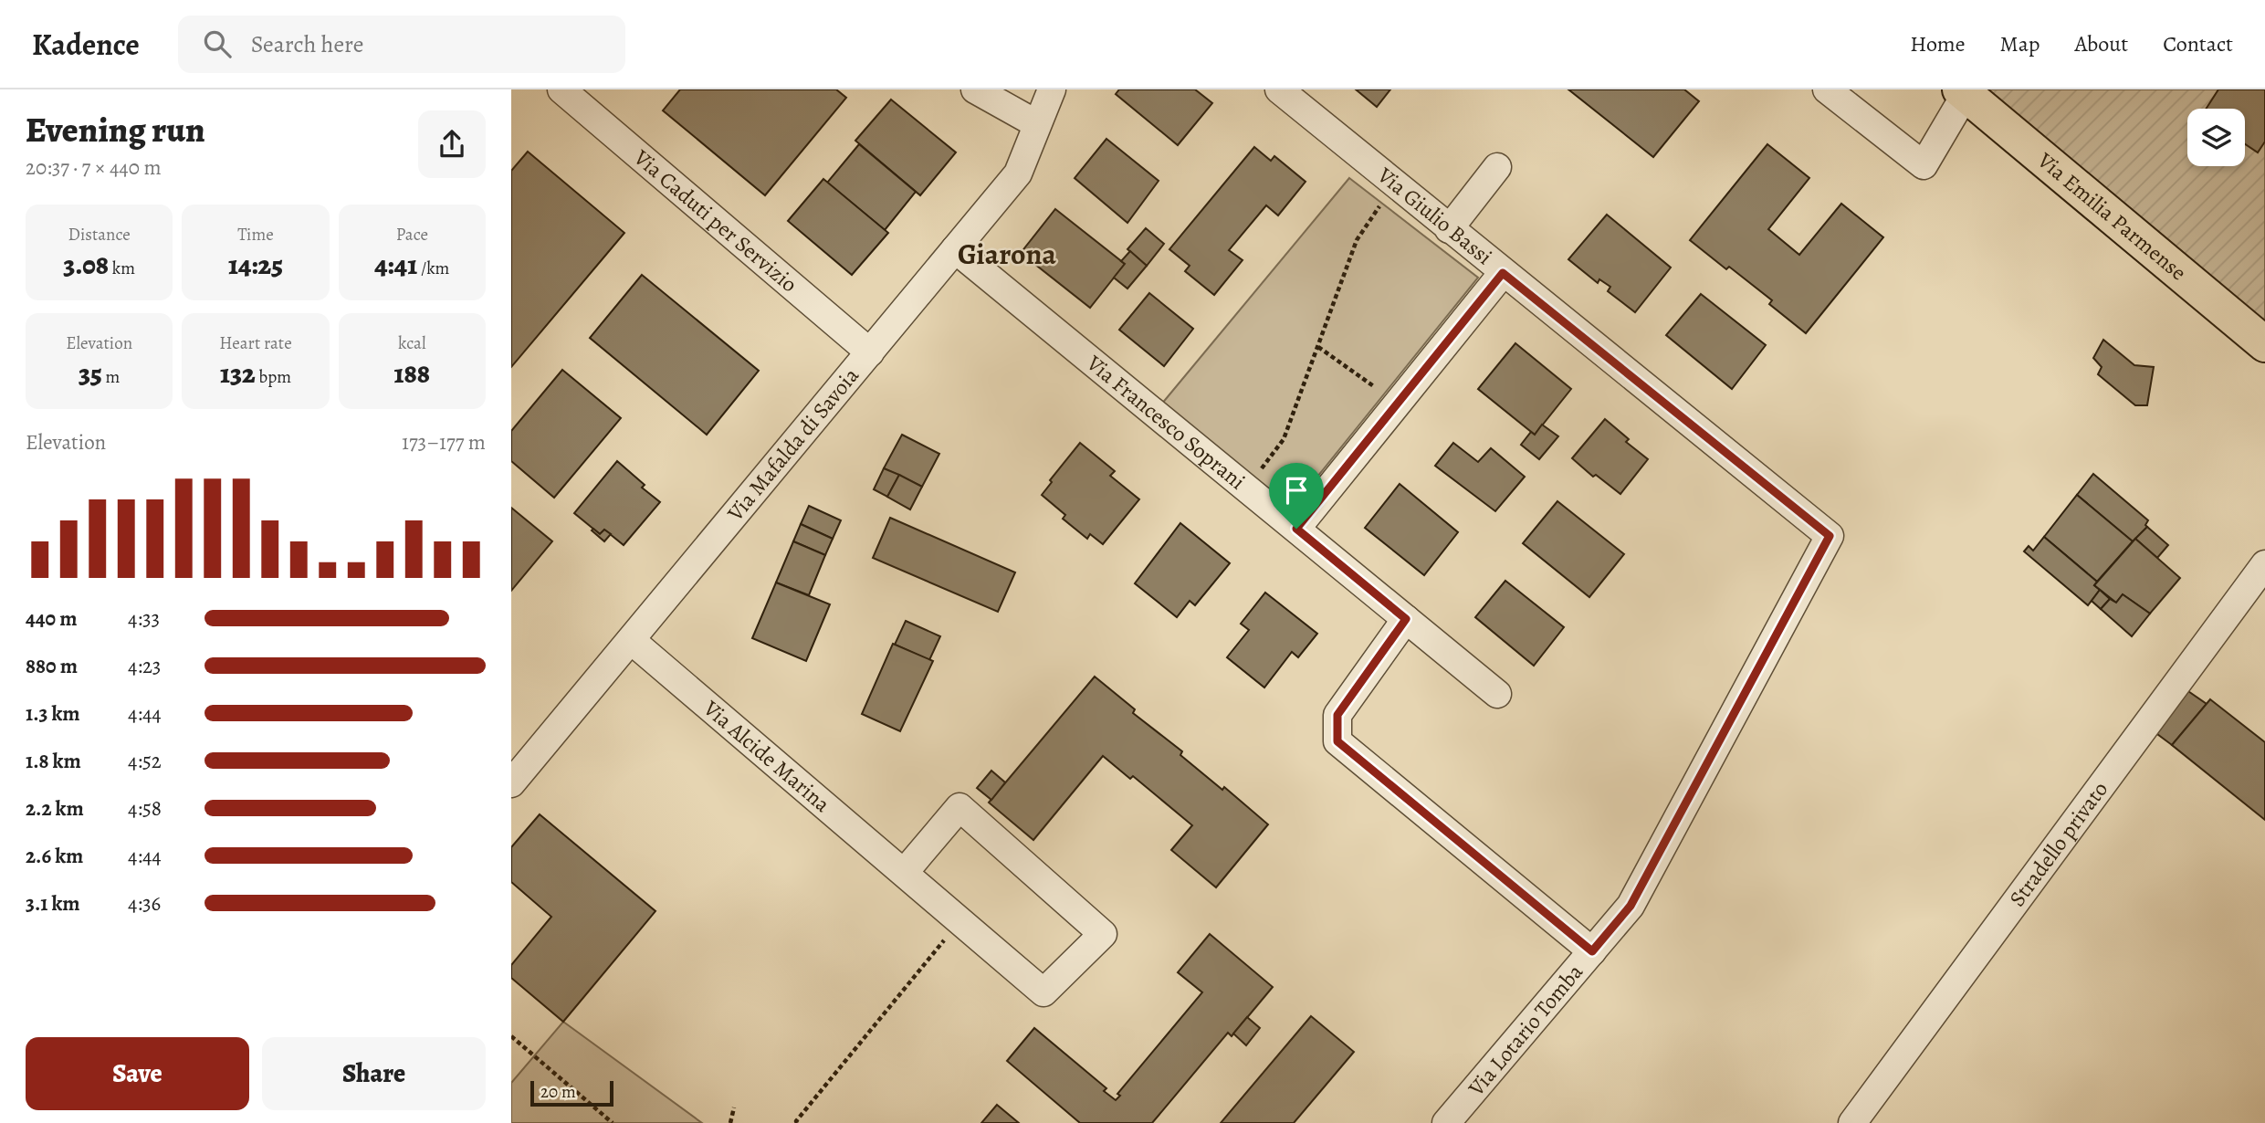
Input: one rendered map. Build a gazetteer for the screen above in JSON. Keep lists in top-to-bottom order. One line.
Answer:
{"streets":{"main road":["Via Emilia Parmense"],"street":["Via Giulio Bassi","Via Caduti per Servizio","Via Francesco Soprani","Via Mafalda di Savoia","Via Alcide Marina","Stradello privato","Via Lotario Tomba"]},"crossings":[["Via Giulio Bassi","Via Lotario Tomba"],["Via Caduti per Servizio","Via Mafalda di Savoia"],["Via Francesco Soprani","Via Mafalda di Savoia"],["Via Mafalda di Savoia","Via Alcide Marina"]],"districts":["Giarona"],"scale_bar":"20 m","page":{"header":"Kadence","search":"Search here","nav":["Home","Map","About","Contact"],"heading":["Evening run","20:37 · 7 × 440 m"],"stats":[["Distance","3.08 km"],["Time","14:25"],["Pace","4:41 /km"],["Elevation","35 m"],["Heart rate","132 bpm"],["kcal","188"]],"chart":["Elevation","173–177 m"],"list":[{"name":"440 m","note":"4:33"},{"name":"880 m","note":"4:23"},{"name":"1.3 km","note":"4:44"},{"name":"1.8 km","note":"4:52"},{"name":"2.2 km","note":"4:58"},{"name":"2.6 km","note":"4:44"},{"name":"3.1 km","note":"4:36"}],"buttons":["Save","Share"],"scale":"20 m"}}
